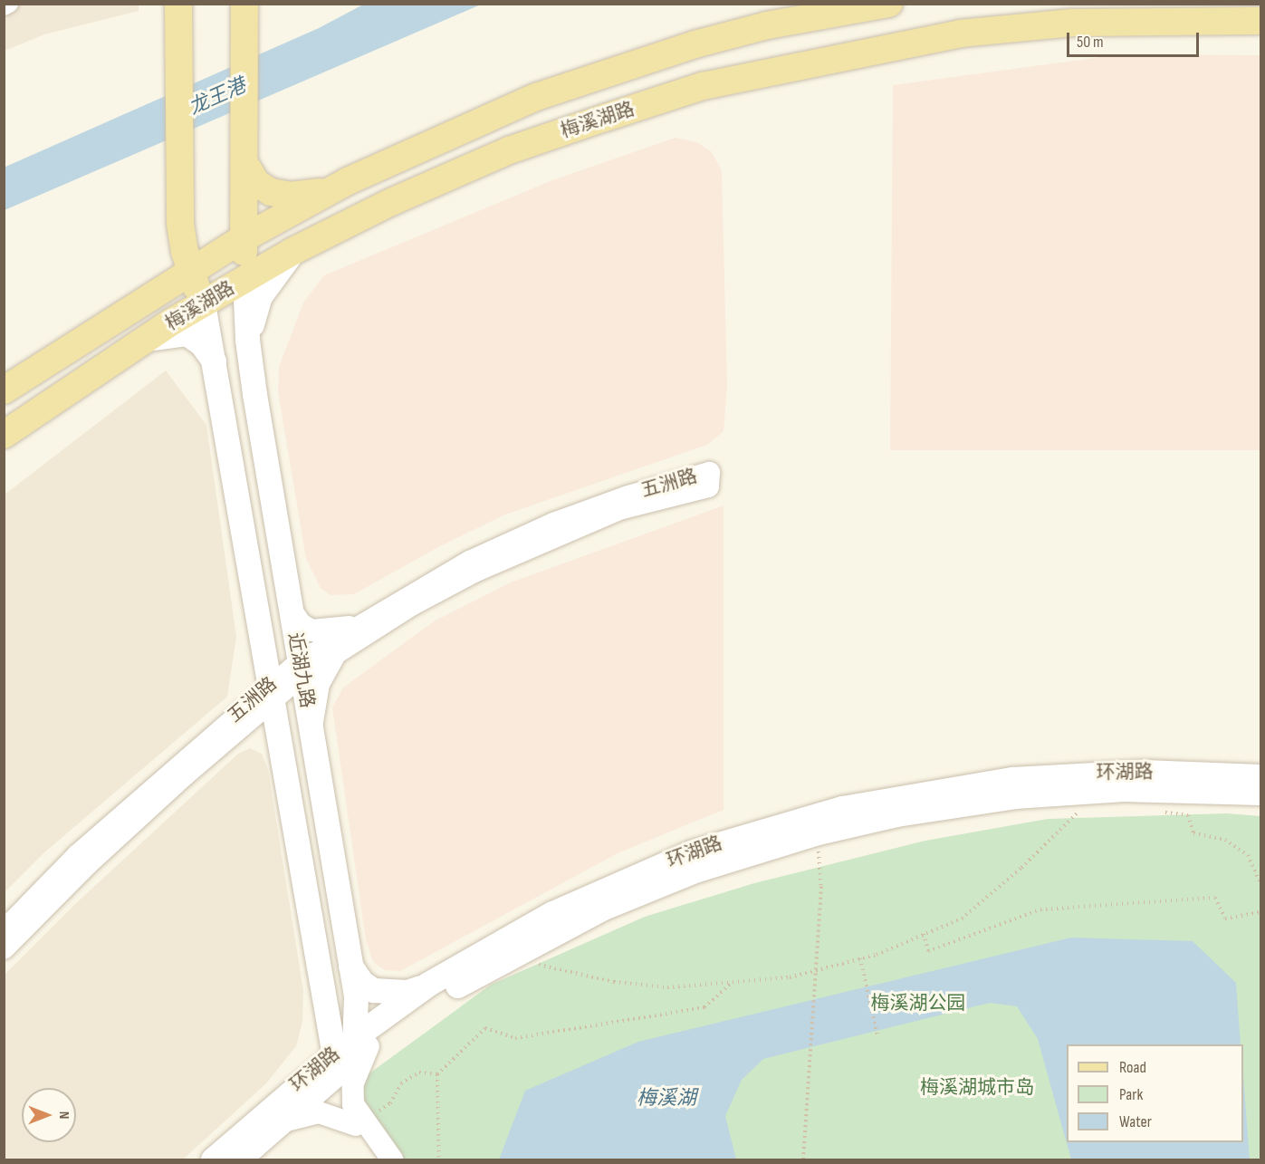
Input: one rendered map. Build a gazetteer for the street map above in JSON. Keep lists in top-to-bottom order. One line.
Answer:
{"streets":{"main road":["梅溪湖路","近湖九路","环湖路"],"street":["五洲路"]},"crossings":[["梅溪湖路","近湖九路"],["五洲路","近湖九路"],["近湖九路","环湖路"]],"water":["龙王港","梅溪湖"],"parks":["梅溪湖公园","梅溪湖城市岛"],"legend":["Road","Park","Water"],"scale_bar":"50 m","north":"right"}
